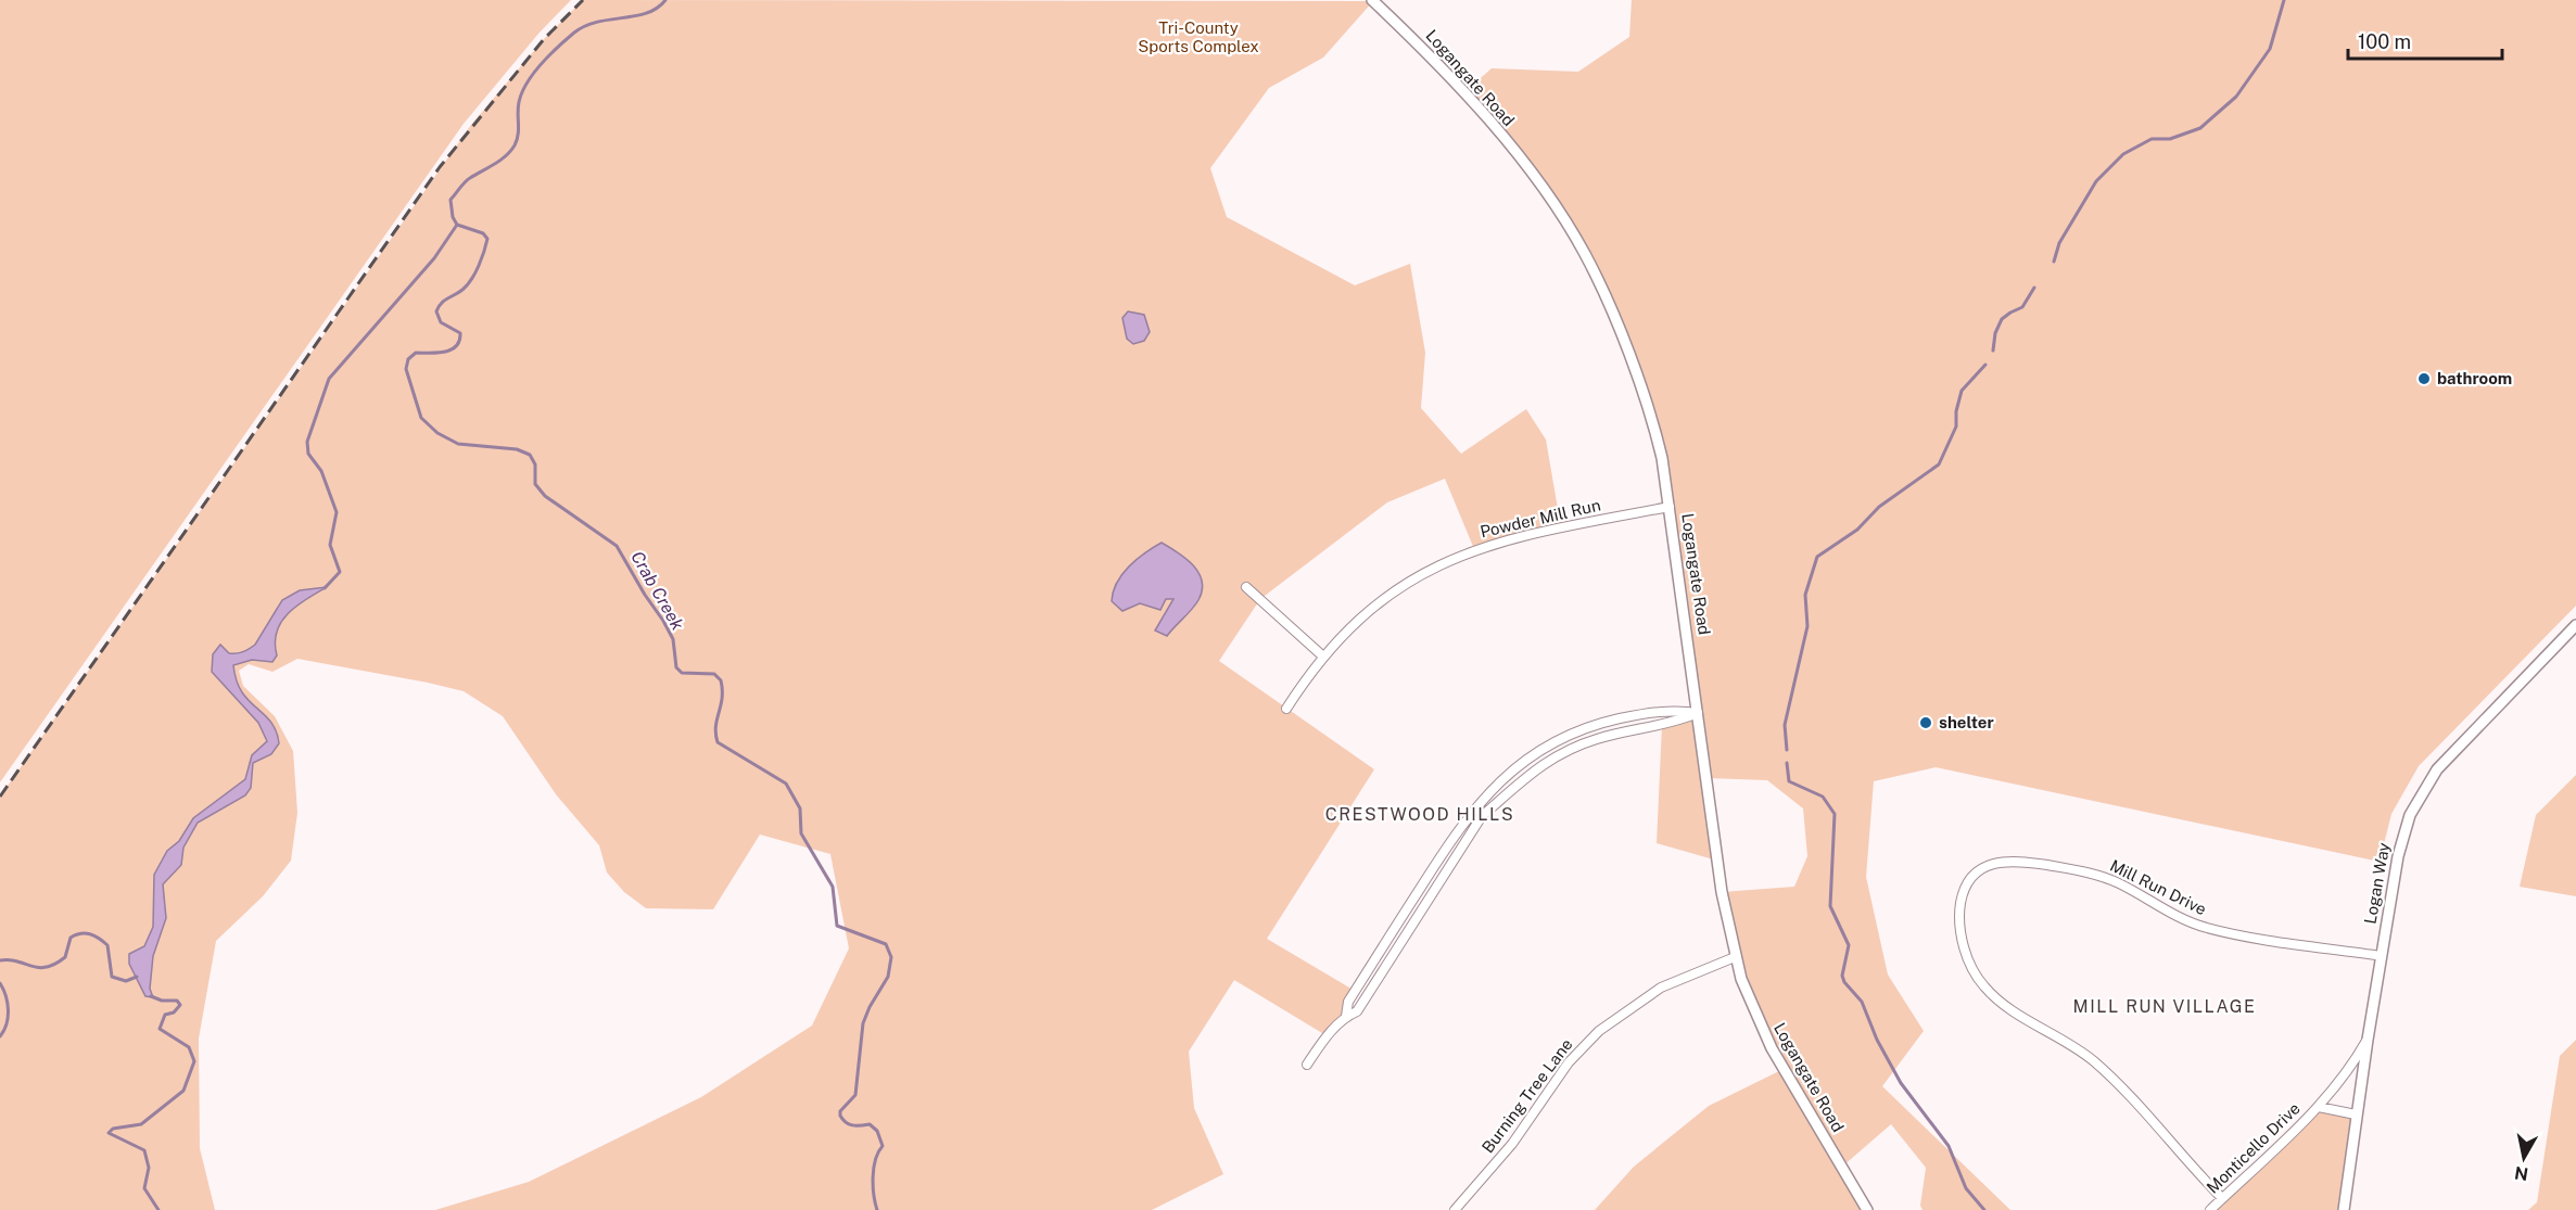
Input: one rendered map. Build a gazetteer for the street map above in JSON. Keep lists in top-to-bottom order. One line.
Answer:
{"streets":{"street":["Logangate Road","Powder Mill Run","Logan Way","Mill Run Drive","Burning Tree Lane","Monticello Drive"]},"crossings":[["Logangate Road","Powder Mill Run"],["Logangate Road","Burning Tree Lane"],["Logan Way","Mill Run Drive"],["Logan Way","Monticello Drive"],["Mill Run Drive","Monticello Drive"]],"districts":["CRESTWOOD HILLS","MILL RUN VILLAGE"],"water":["Crab Creek"],"parks":["Tri-County Sports Complex"],"places":["bathroom","shelter"],"scale_bar":"100 m","north":"bottom"}
